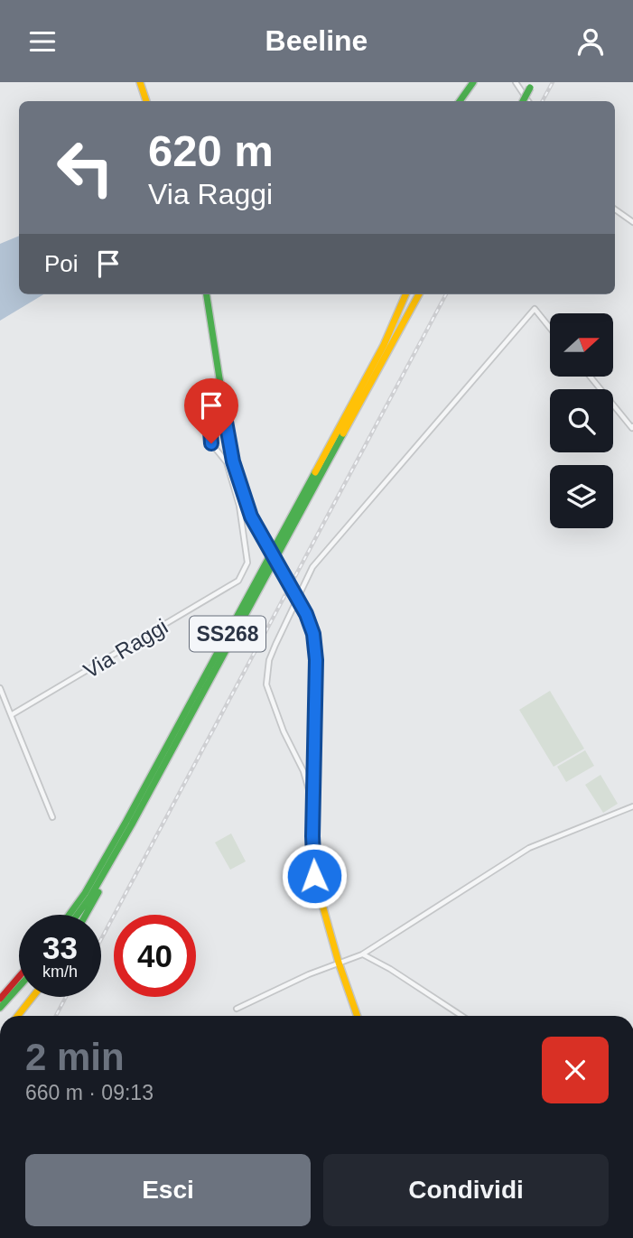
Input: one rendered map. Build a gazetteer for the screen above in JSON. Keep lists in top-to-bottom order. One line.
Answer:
{"streets":{"main road":["SS268"],"street":["Via Raggi"]},"north":"right","page":{"header":"Beeline","turn":["620 m","Via Raggi"],"then":"Poi","speed":"33 km/h","limit":"40","heading":["2 min","660 m · 09:13"],"buttons":["Esci","Condividi"]}}
